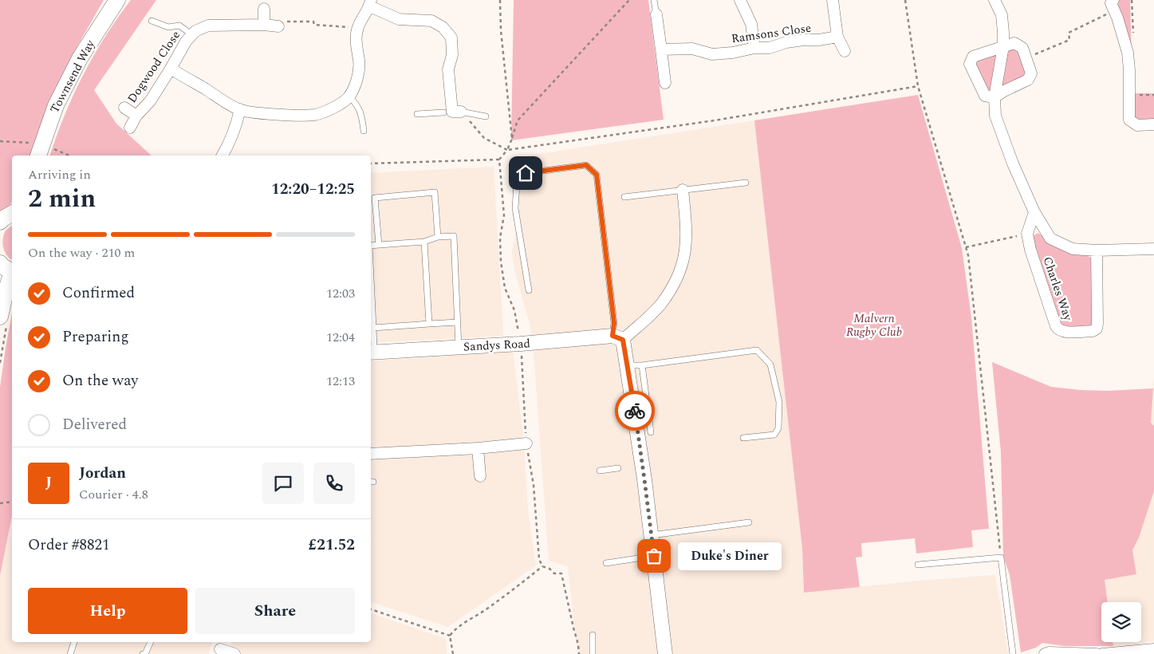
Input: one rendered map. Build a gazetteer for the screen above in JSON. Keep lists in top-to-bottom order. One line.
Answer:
{"streets":{"main road":["Townsend Way"],"street":["Ramsons Close","Dogwood Close","Charles Way","Sandys Road"]},"parks":["Malvern Rugby Club"],"places":["Duke's Diner"],"page":{"heading":["2 min","Arriving in","12:20–12:25"],"panel":["Jordan","Courier · 4.8","Order #8821","£21.52"],"bar":"On the way · 210 m","list":[["Confirmed","12:03"],["Preparing","12:04"],["On the way","12:13"],"Delivered"],"round":"J","bubble":"Duke's Diner","buttons":["Help","Share"]}}
